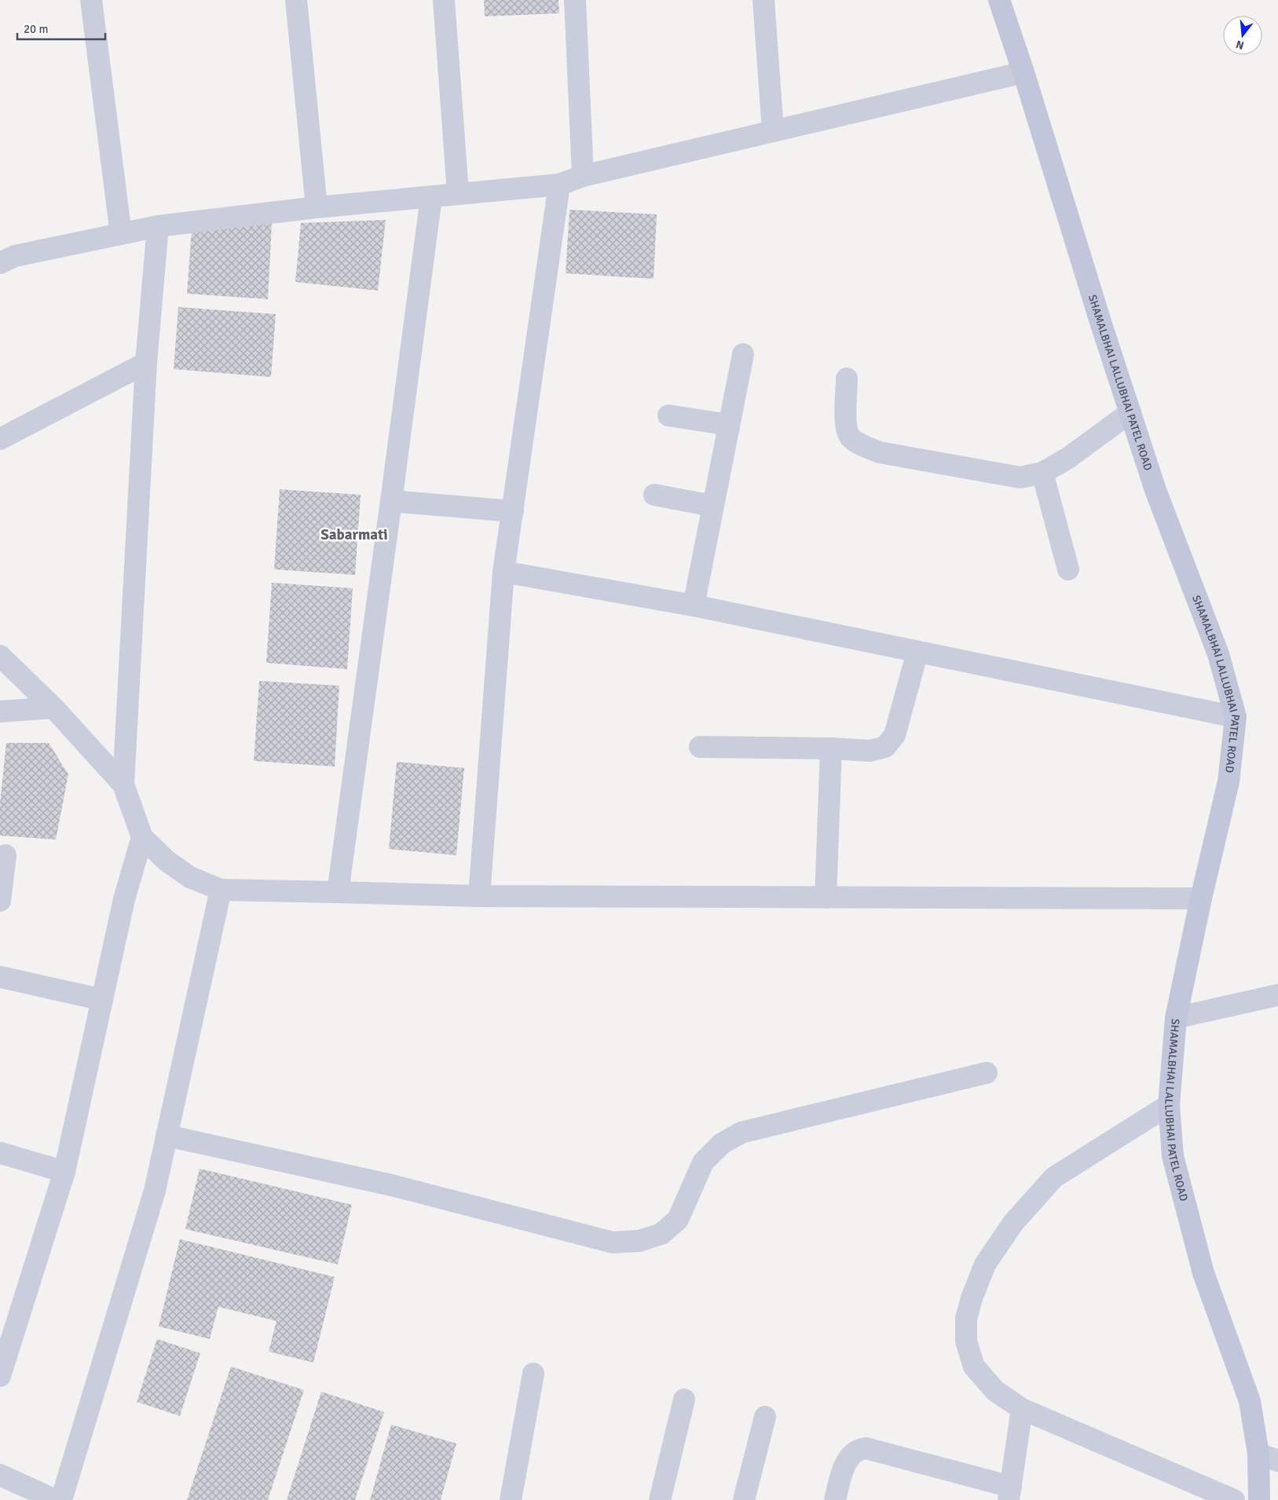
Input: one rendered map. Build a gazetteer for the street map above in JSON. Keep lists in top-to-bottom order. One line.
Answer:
{"streets":{"main road":["SHAMALBHAI LALLUBHAI PATEL ROAD"]},"districts":["Sabarmati"],"scale_bar":"20 m","north":"bottom"}
